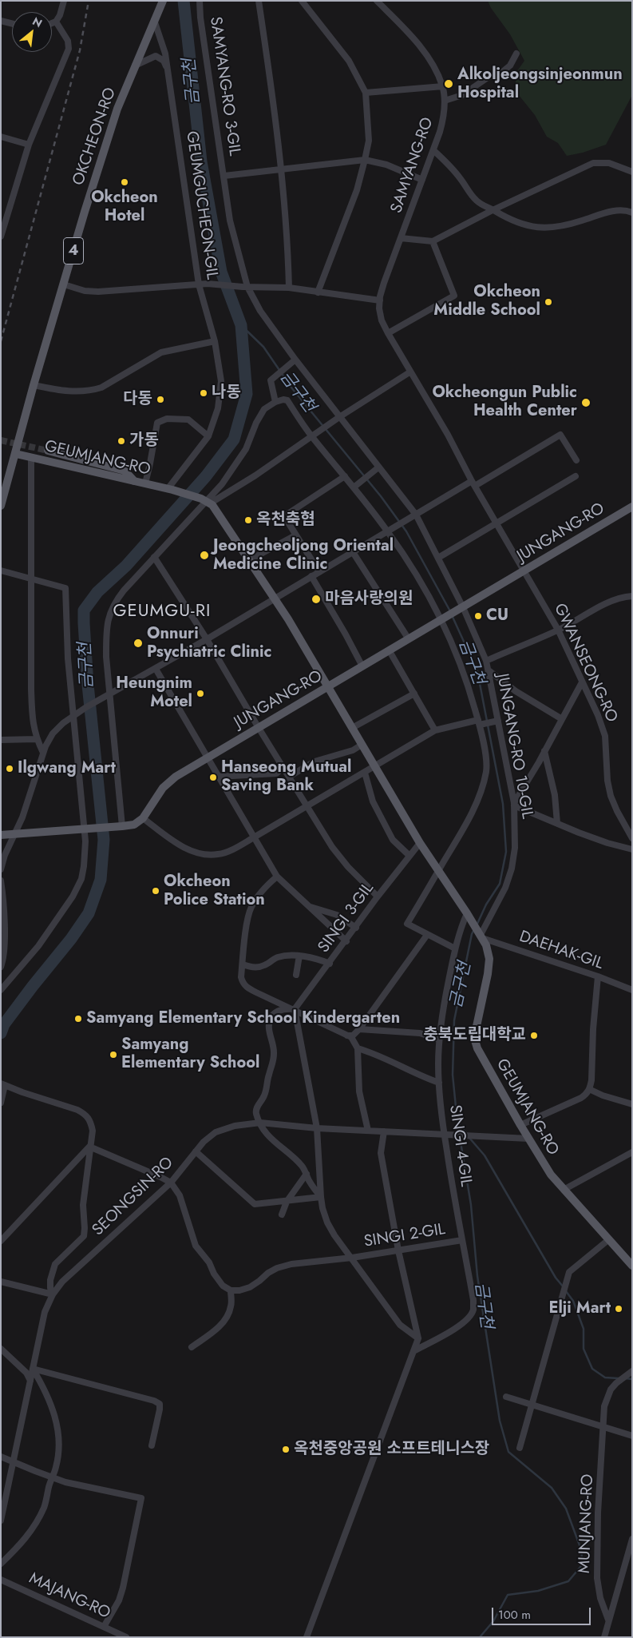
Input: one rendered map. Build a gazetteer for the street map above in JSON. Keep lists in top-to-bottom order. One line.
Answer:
{"streets":{"main road":["OKCHEON-RO","4","GEUMJANG-RO","JUNGANG-RO"],"street":["SAMYANG-RO 3-GIL","SAMYANG-RO","GEUMGUCHEON-GIL","GWANSEONG-RO","JUNGANG-RO 10-GIL","SINGI 3-GIL","DAEHAK-GIL","SINGI 4-GIL","SEONGSIN-RO","SINGI 2-GIL","MUNJANG-RO","MAJANG-RO"]},"crossings":[["SAMYANG-RO 3-GIL","JUNGANG-RO 10-GIL"],["OKCHEON-RO","GEUMGUCHEON-GIL"],["OKCHEON-RO","GEUMJANG-RO"],["SAMYANG-RO","JUNGANG-RO"],["SAMYANG-RO","GWANSEONG-RO"],["GEUMGUCHEON-GIL","GEUMJANG-RO"],["GEUMJANG-RO","JUNGANG-RO 10-GIL"],["GEUMJANG-RO","DAEHAK-GIL"],["GEUMJANG-RO","SINGI 4-GIL"],["GEUMJANG-RO","SEONGSIN-RO"],["JUNGANG-RO","GWANSEONG-RO"],["JUNGANG-RO","JUNGANG-RO 10-GIL"],["JUNGANG-RO 10-GIL","DAEHAK-GIL"],["SINGI 4-GIL","SEONGSIN-RO"],["SINGI 4-GIL","SINGI 2-GIL"],["SEONGSIN-RO","SINGI 2-GIL"]],"districts":["GEUMGU-RI"],"water":["금구천"],"places":["Alkoljeongsinjeonmun Hospital","Okcheon Hotel","Okcheon Middle School","나동","다동","Okcheongun Public Health Center","가동","옥천축협","Jeongcheoljong Oriental Medicine Clinic","마음사랑의원","CU","Onnuri Psychiatric Clinic","Heungnim Motel","Ilgwang Mart","Hanseong Mutual Saving Bank","Okcheon Police Station","Samyang Elementary School Kindergarten","충북도립대학교","Samyang Elementary School","Elji Mart","옥천중앙공원 소프트테니스장"],"scale_bar":"100 m","north":"top right"}
